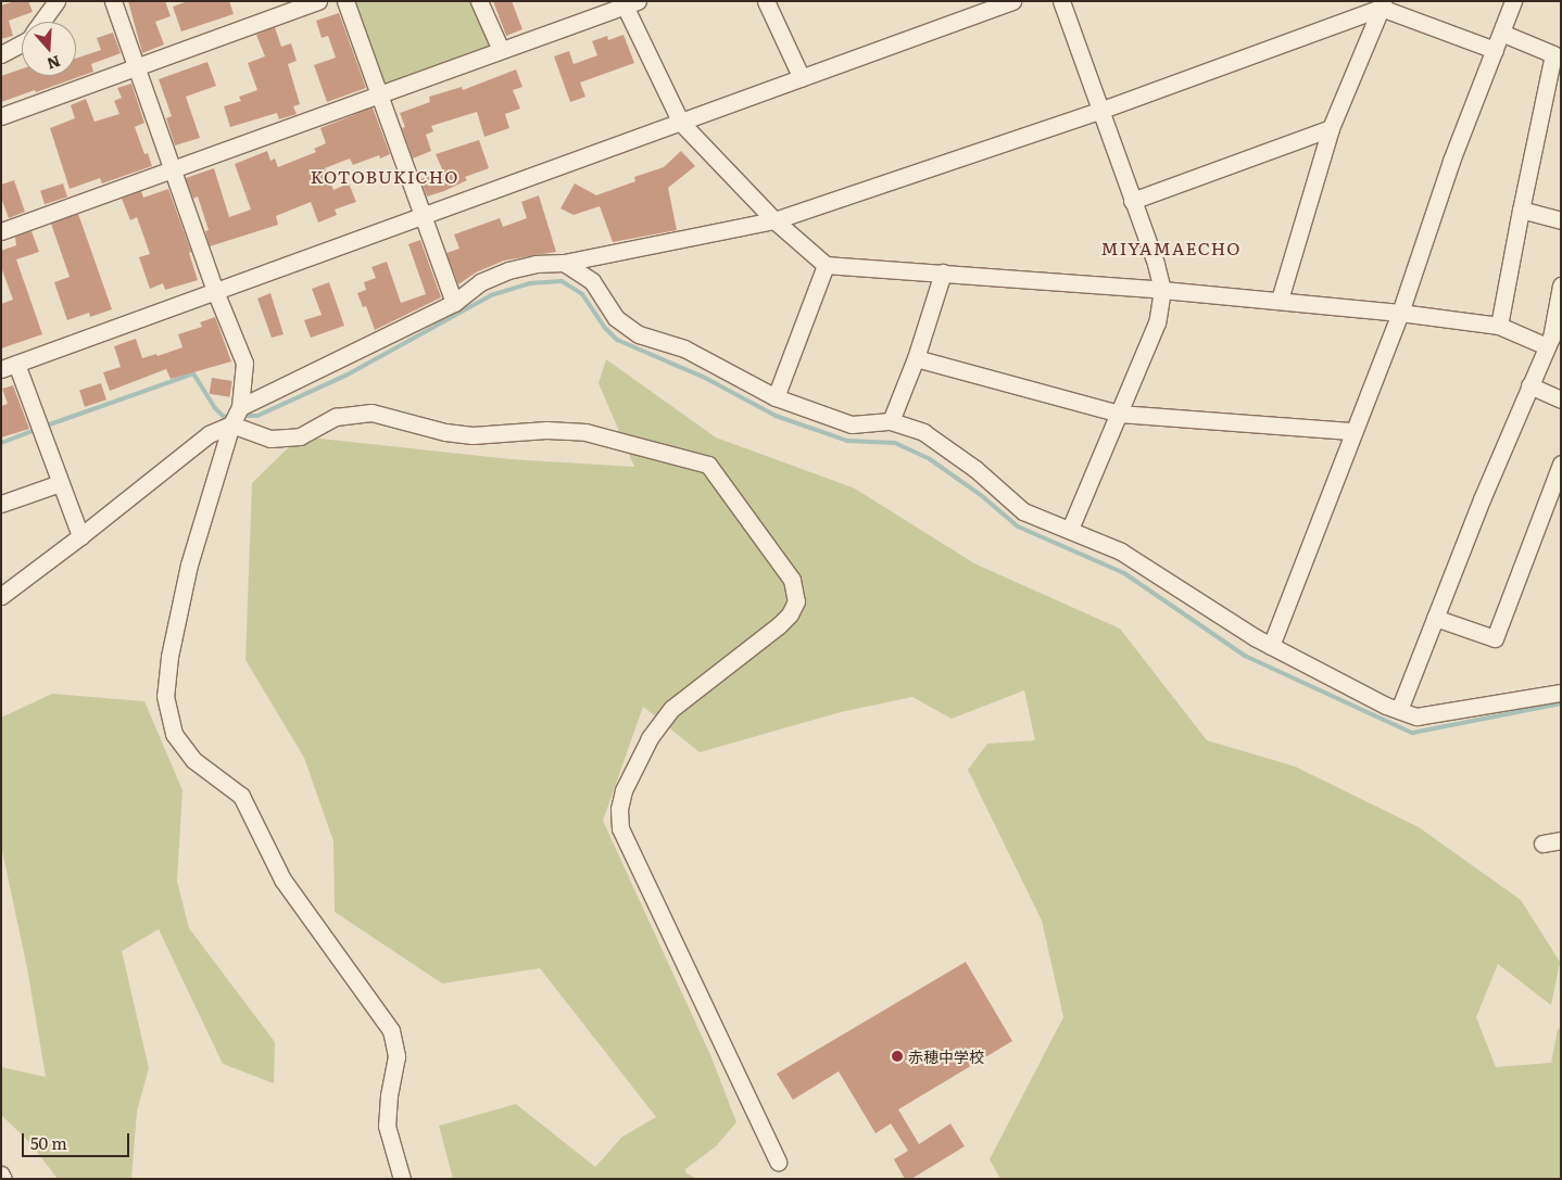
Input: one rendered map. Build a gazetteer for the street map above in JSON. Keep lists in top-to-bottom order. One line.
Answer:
{"districts":["KOTOBUKICHO","MIYAMAECHO"],"places":["赤穂中学校"],"scale_bar":"50 m","north":"bottom"}
